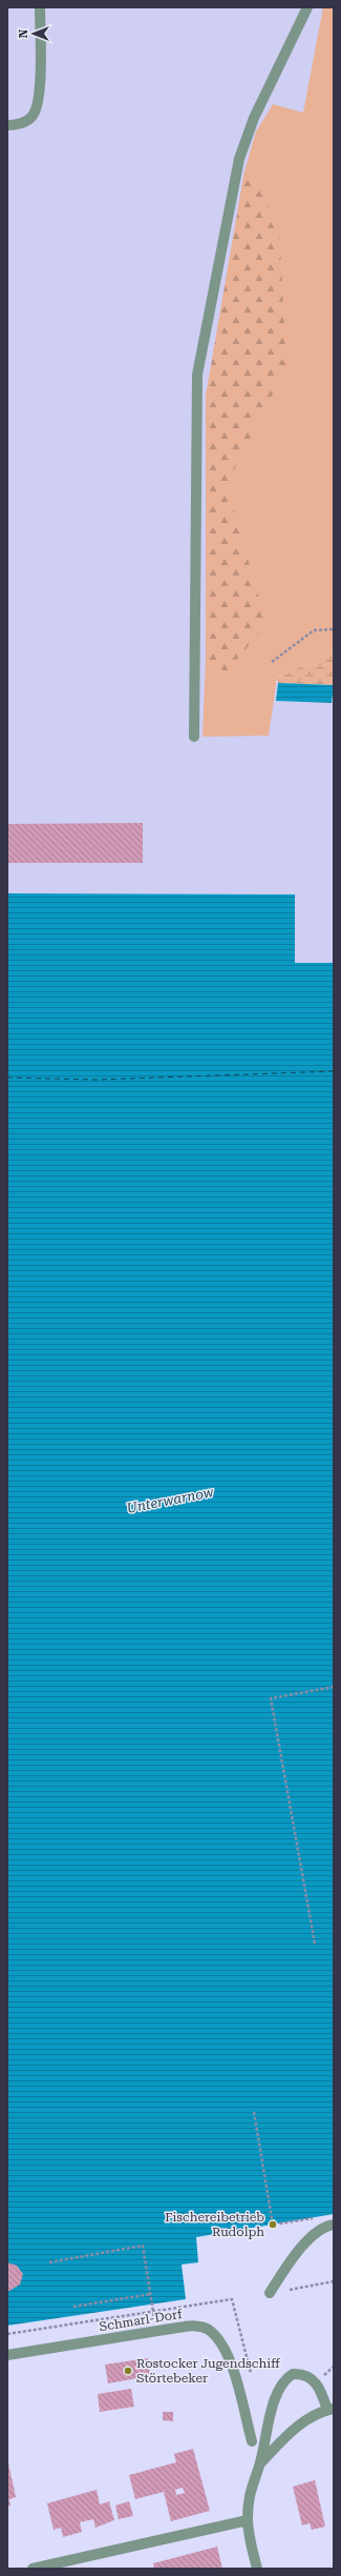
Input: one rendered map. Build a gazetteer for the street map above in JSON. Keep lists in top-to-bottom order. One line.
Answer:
{"streets":{"street":["Schmarl-Dorf"]},"water":["Unterwarnow"],"places":["Fischereibetrieb Rudolph","Rostocker Jugendschiff Störtebeker"],"north":"left"}
